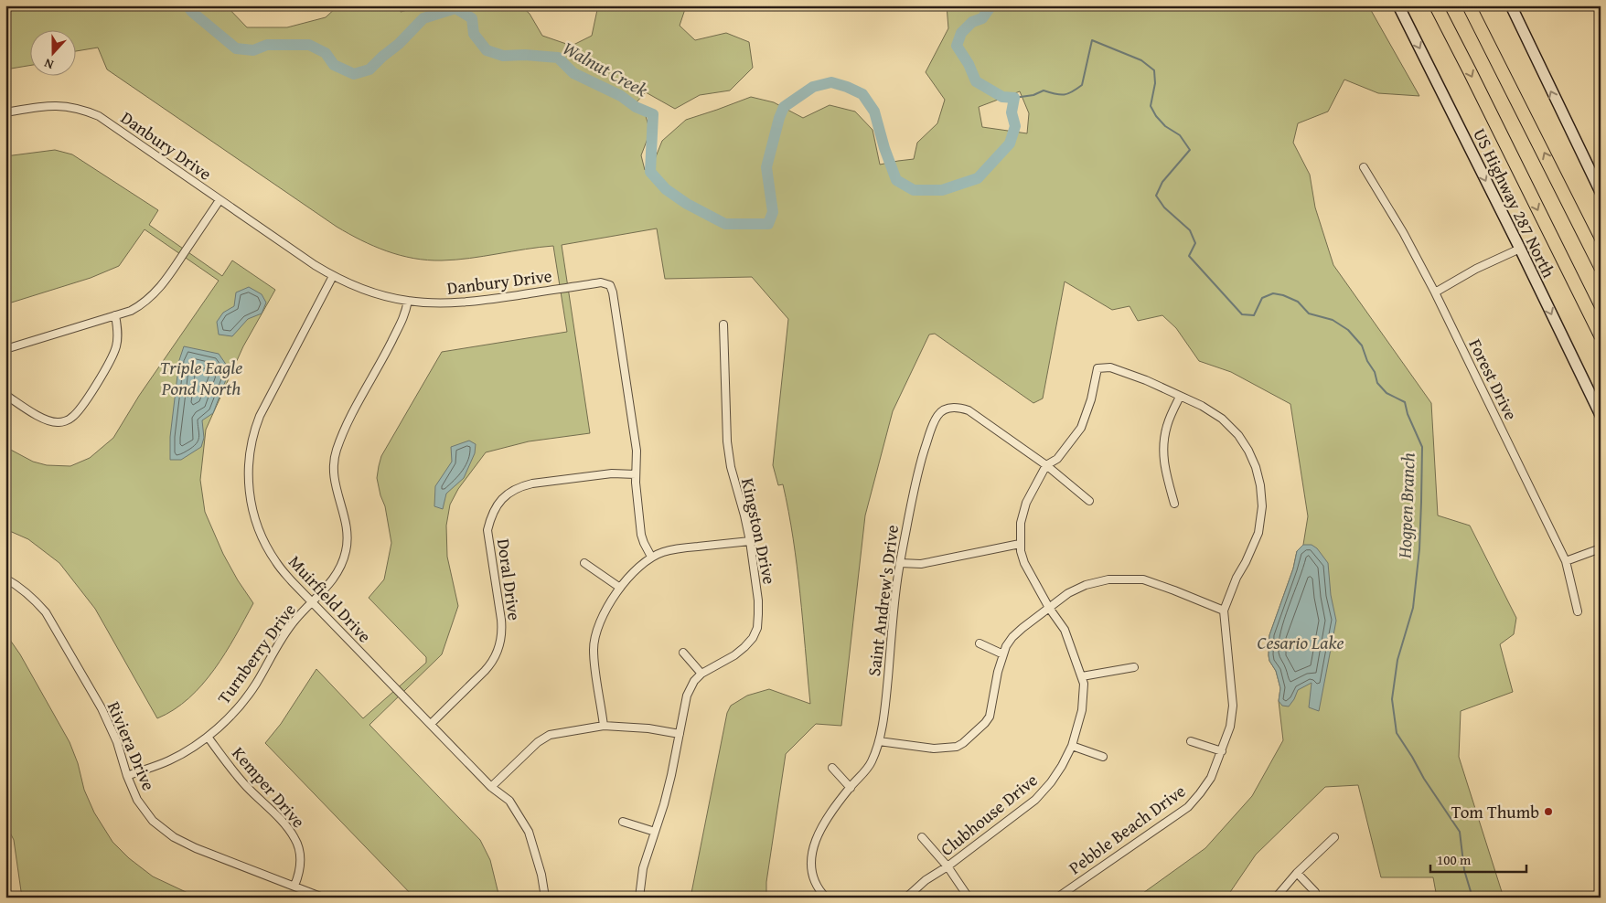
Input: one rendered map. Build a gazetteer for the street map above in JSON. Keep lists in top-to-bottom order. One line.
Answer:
{"streets":{"main road":["US Highway 287 North"],"street":["Danbury Drive","Forest Drive","Kingston Drive","Doral Drive","Muirfield Drive","Saint Andrew's Drive","Turnberry Drive","Riviera Drive","Kemper Drive","Clubhouse Drive","Pebble Beach Drive"]},"crossings":[["Danbury Drive","Doral Drive"],["Danbury Drive","Muirfield Drive"],["Danbury Drive","Turnberry Drive"],["Doral Drive","Muirfield Drive"],["Muirfield Drive","Turnberry Drive"],["Saint Andrew's Drive","Clubhouse Drive"],["Turnberry Drive","Riviera Drive"],["Turnberry Drive","Kemper Drive"],["Riviera Drive","Kemper Drive"],["Clubhouse Drive","Pebble Beach Drive"]],"one_way":["US Highway 287 North"],"water":["Walnut Creek","Triple Eagle Pond North","Hogpen Branch","Cesario Lake"],"places":["Tom Thumb"],"scale_bar":"100 m","north":"bottom"}
